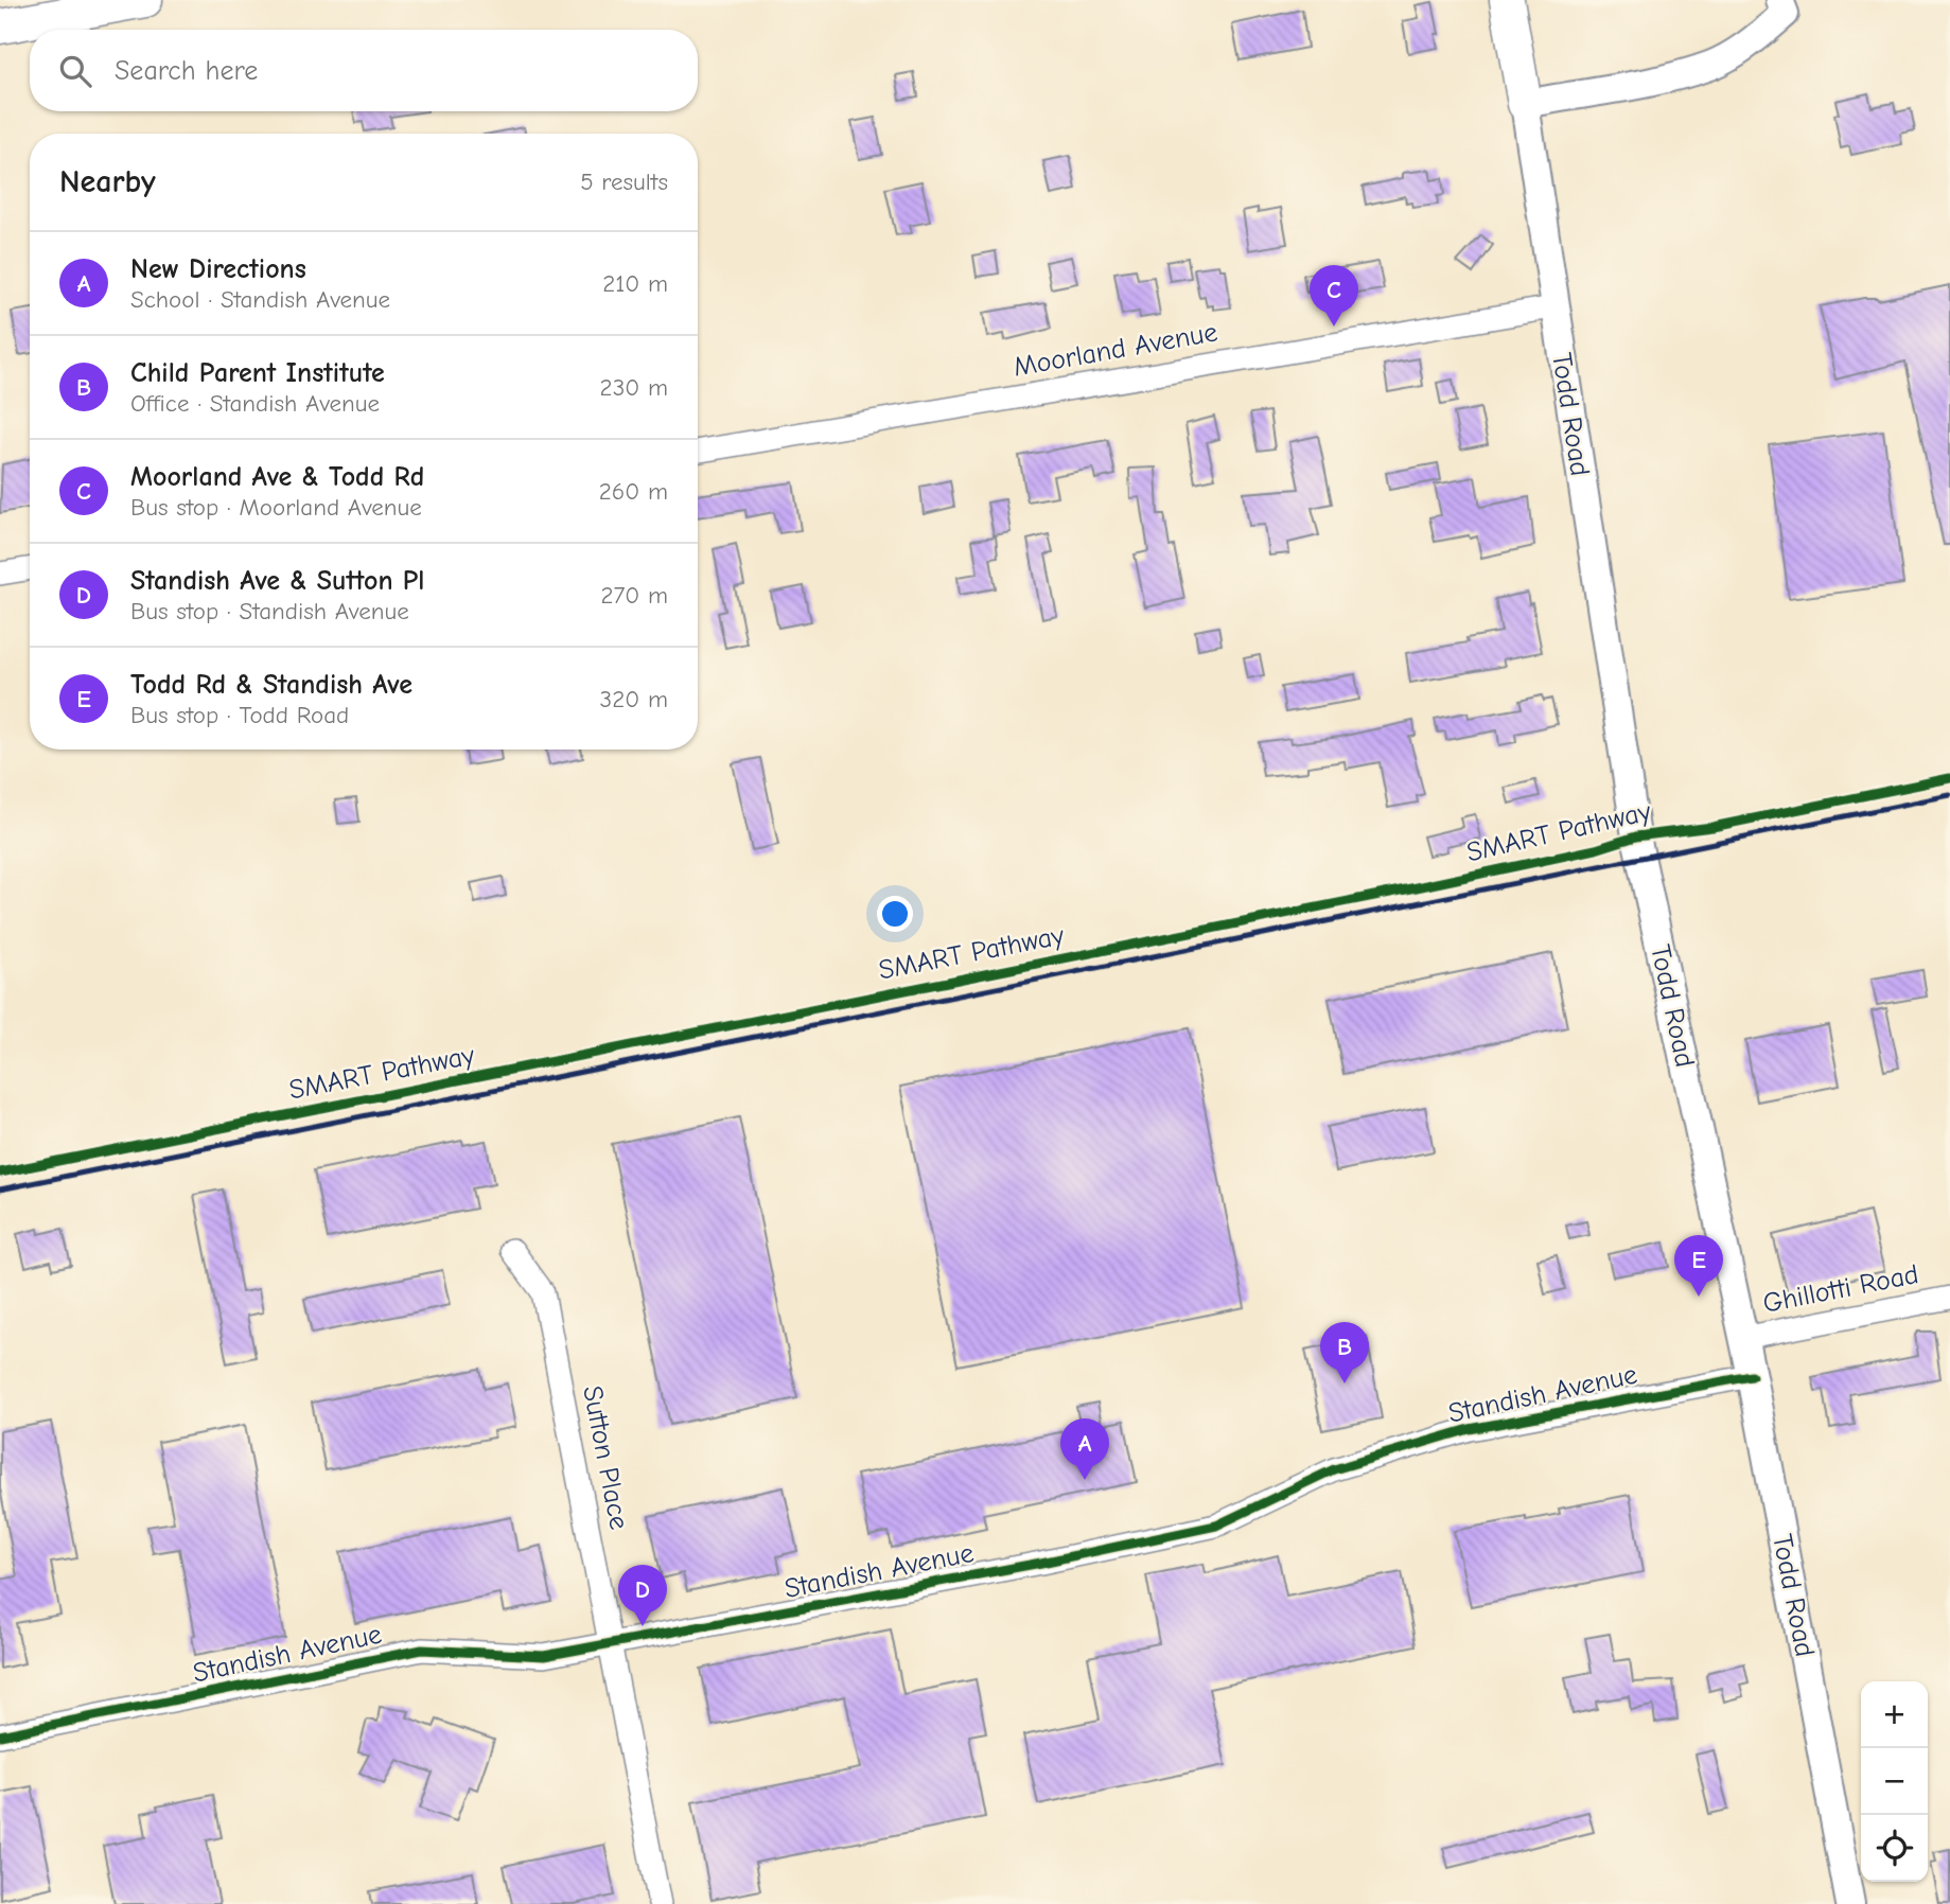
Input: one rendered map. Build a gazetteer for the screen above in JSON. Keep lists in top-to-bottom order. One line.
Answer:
{"streets":{"main road":["Todd Road"],"street":["Moorland Avenue","Ghillotti Road","Standish Avenue","Sutton Place"],"cycle path":["SMART Pathway"]},"crossings":[["Moorland Avenue","Todd Road"],["Todd Road","Ghillotti Road"],["Todd Road","Standish Avenue"],["Standish Avenue","Sutton Place"]],"page":{"search":"Search here","heading":["Nearby","5 results"],"list":[{"mark":"A","name":"New Directions","note":"School · Standish Avenue","value":"210 m"},{"mark":"B","name":"Child Parent Institute","note":"Office · Standish Avenue","value":"230 m"},{"mark":"C","name":"Moorland Ave & Todd Rd","note":"Bus stop · Moorland Avenue","value":"260 m"},{"mark":"D","name":"Standish Ave & Sutton Pl","note":"Bus stop · Standish Avenue","value":"270 m"},{"mark":"E","name":"Todd Rd & Standish Ave","note":"Bus stop · Todd Road","value":"320 m"}],"pins":["C","E","B","A","D"],"map_buttons":["+","−"]}}
